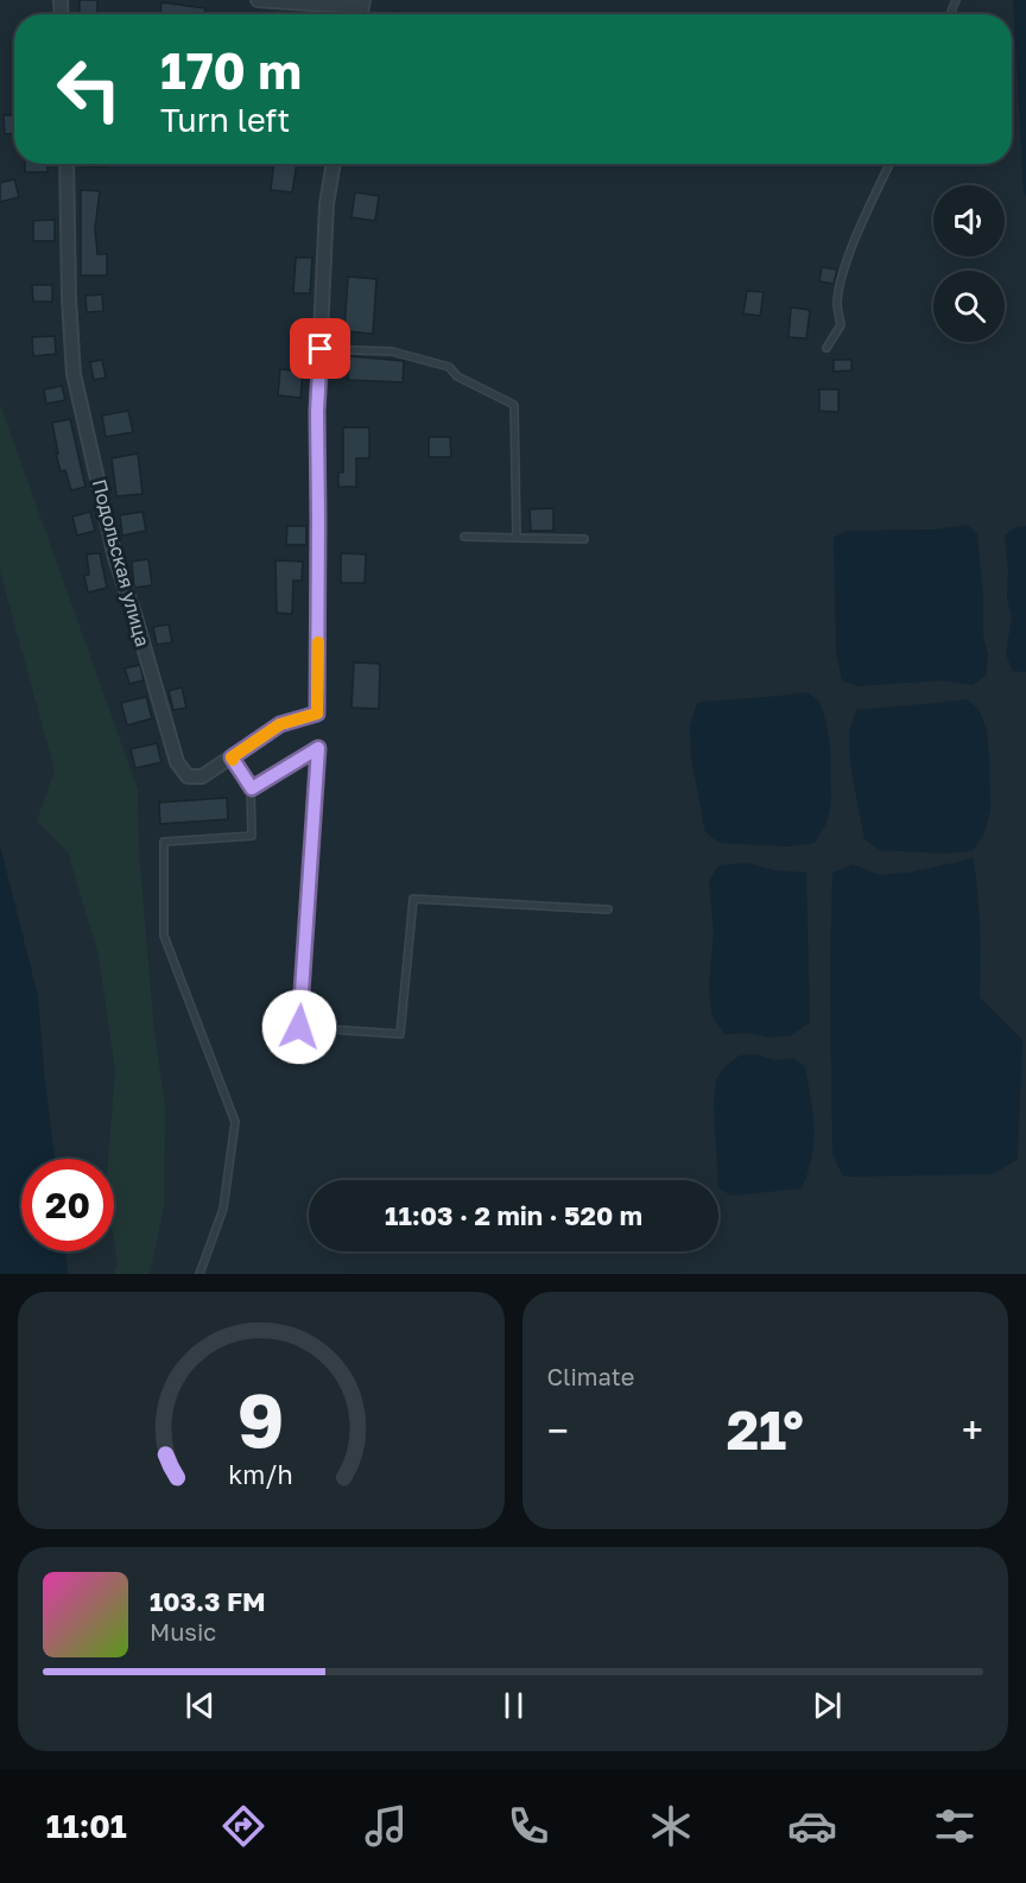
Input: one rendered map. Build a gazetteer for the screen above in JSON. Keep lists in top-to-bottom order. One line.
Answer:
{"streets":{"street":["Подольская улица"]},"page":{"turn":["170 m","Turn left"],"limit":"20","trip":"11:03 · 2 min · 520 m","tile":"Climate","heat":["−","21°","+"],"song":["103.3 FM","Music"],"tabs":"11:01","gauge":["9","km/h"]}}
